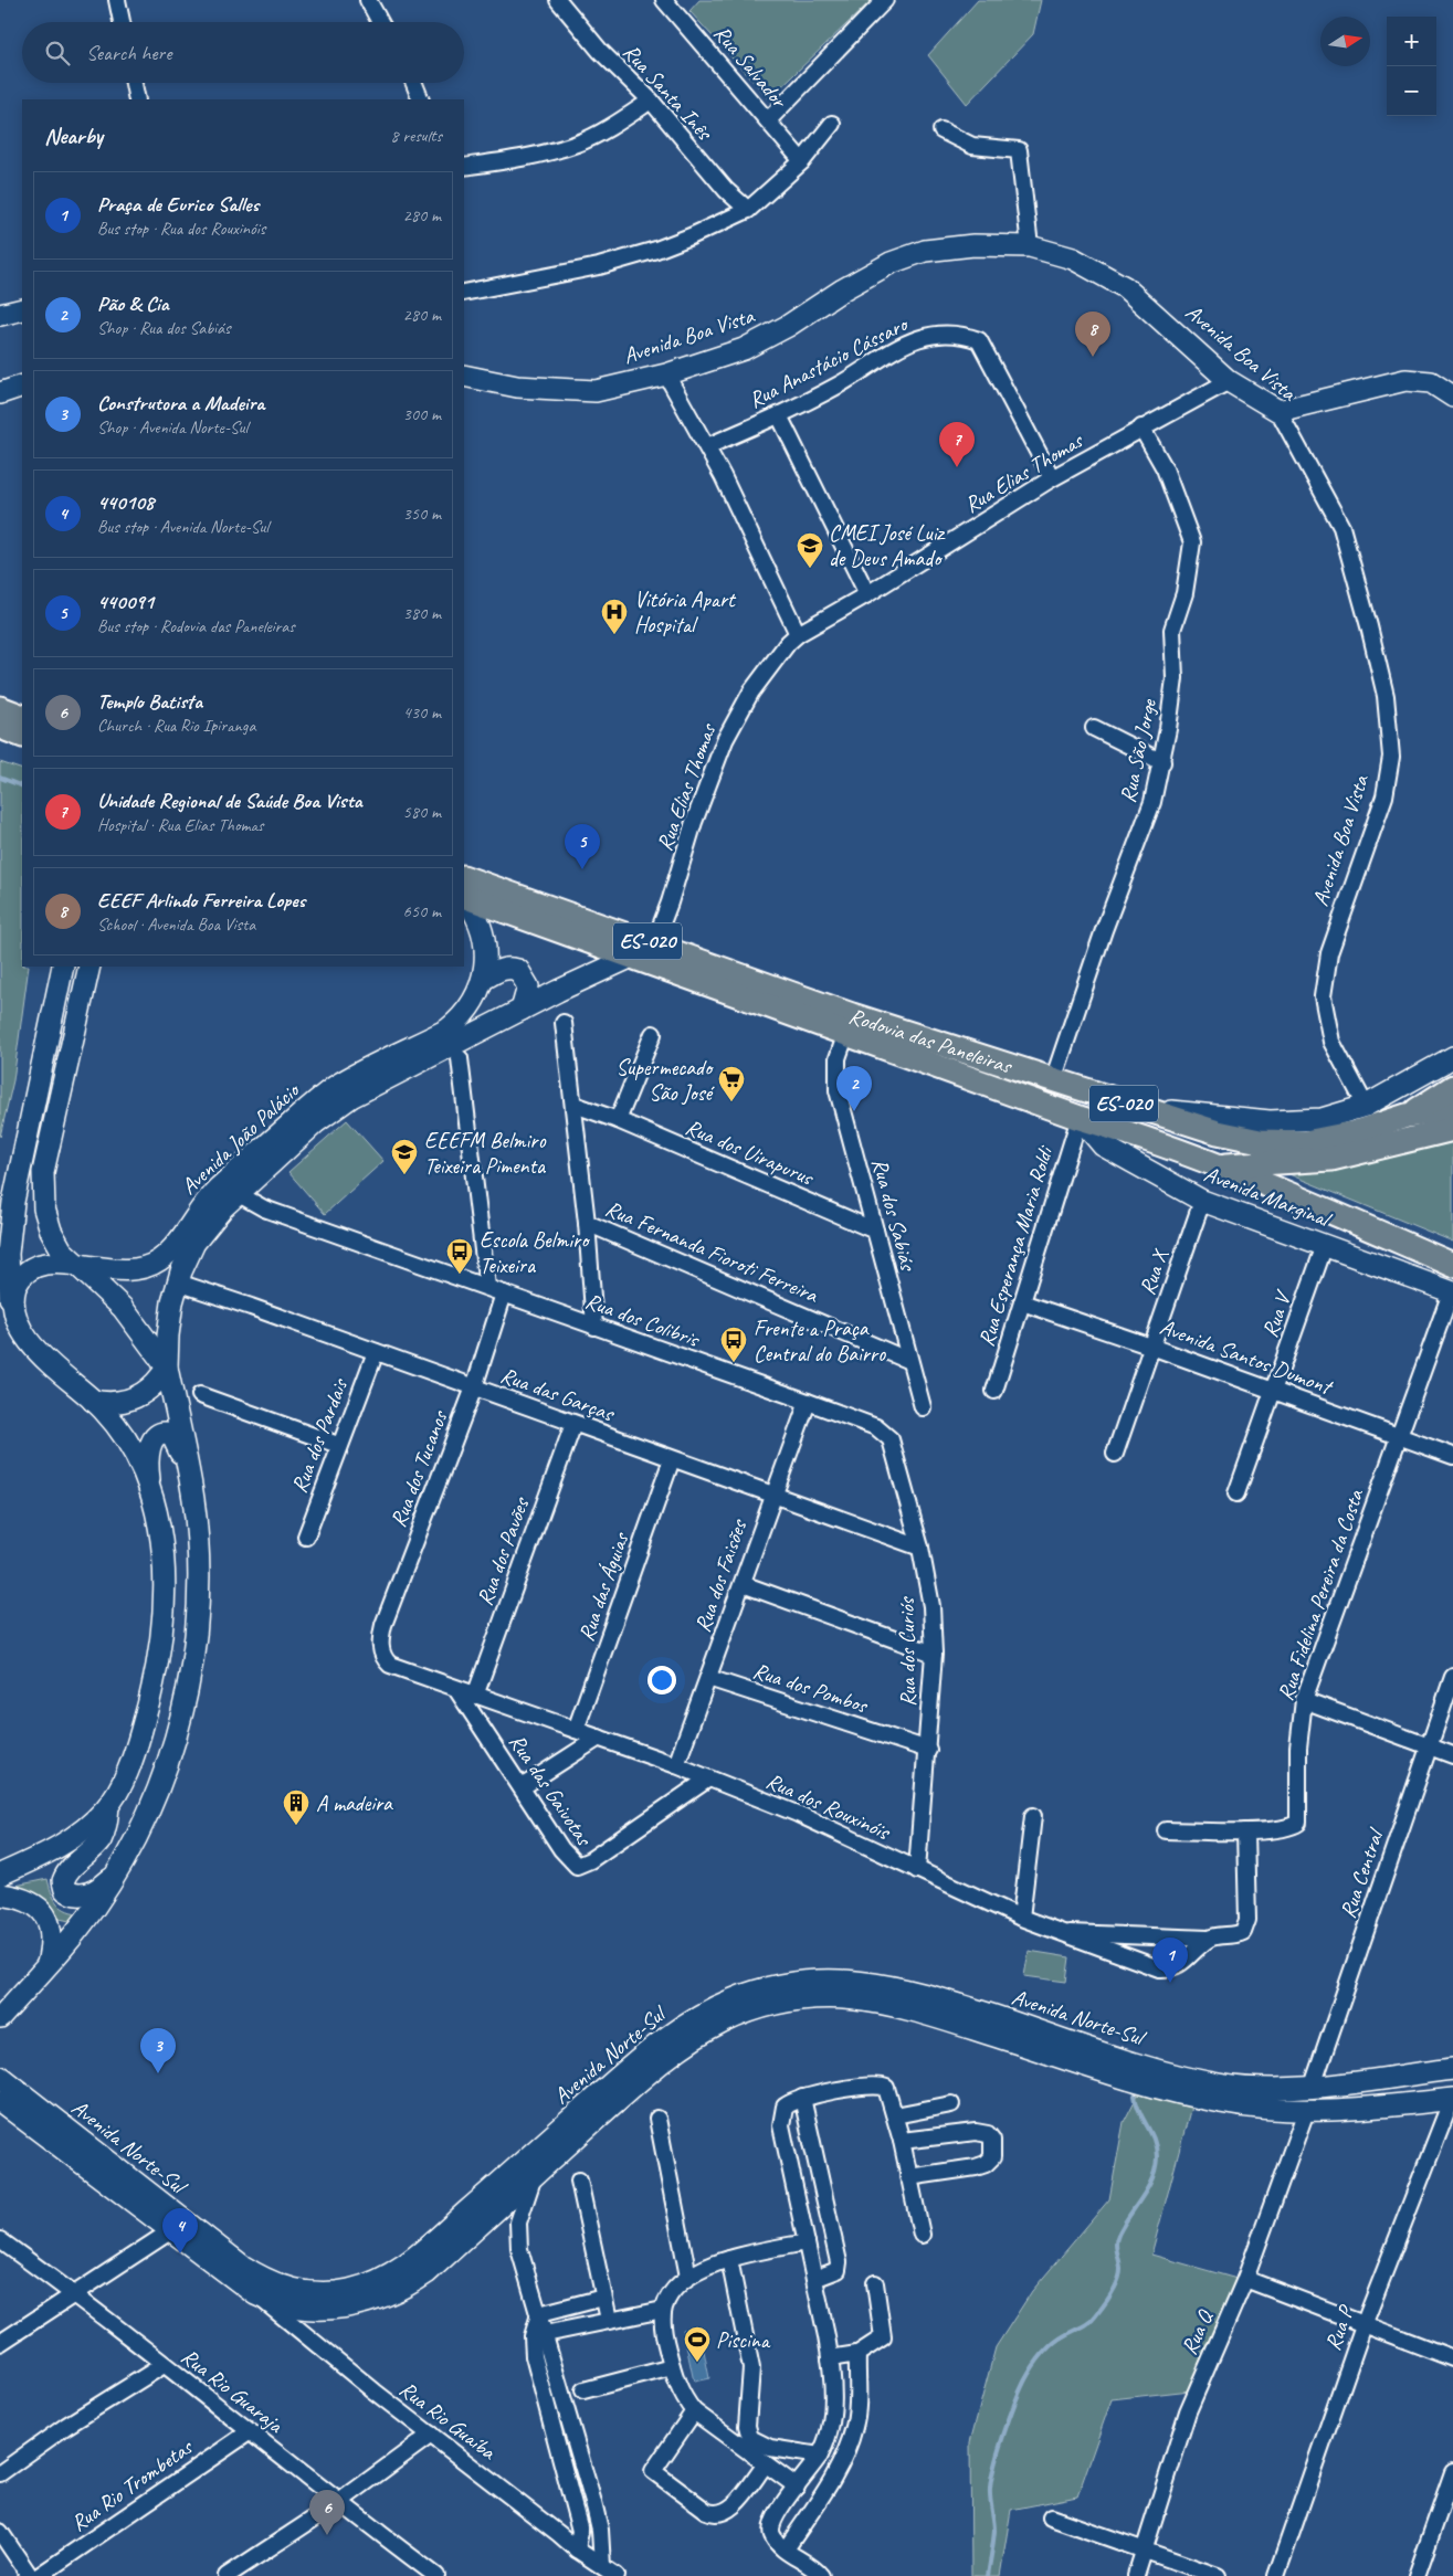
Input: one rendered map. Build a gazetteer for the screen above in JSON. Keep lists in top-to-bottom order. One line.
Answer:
{"streets":{"main road":["Avenida Boa Vista","ES-020","Rodovia das Paneleiras","Avenida João Palácio","Avenida Marginal","Avenida Norte-Sul"],"street":["Rua Salvador","Rua Santa Inês","Rua Anastácio Cássaro","Rua Elias Thomas","Rua São Jorge","Rua dos Uirapurus","Rua dos Sabiás","Rua Esperança Maria Roldi","Rua Fernanda Fioroti Ferreira","Rua X","Rua V","Rua dos Colibris","Avenida Santos Dumont","Rua das Garças","Rua dos Pardais","Rua dos Tucanos","Rua dos Pavões","Rua dos Faisões","Rua das Águias","Rua Fidelina Pereira da Costa","Rua dos Curiós","Rua dos Pombos","Rua das Gaivotas","Rua dos Rouxinóis","Rua Central","Rua P","Rua Q","Rua Rio Guaraja","Rua Rio Guaíba","Rua Rio Trombetas"]},"crossings":[["Avenida Boa Vista","Rua Elias Thomas"],["Rua Anastácio Cássaro","Rua Elias Thomas"],["Rua Elias Thomas","Rua São Jorge"],["Rua Elias Thomas","Rodovia das Paneleiras"],["Rua São Jorge","Rodovia das Paneleiras"],["Rodovia das Paneleiras","Avenida João Palácio"],["Rodovia das Paneleiras","Avenida Marginal"],["Rodovia das Paneleiras","Rua dos Sabiás"],["Rodovia das Paneleiras","Rua Esperança Maria Roldi"],["Avenida João Palácio","Rua dos Colibris"],["Avenida João Palácio","Rua das Garças"],["Rua dos Uirapurus","Rua dos Sabiás"],["Avenida Marginal","Rua Esperança Maria Roldi"],["Avenida Marginal","Rua X"],["Avenida Marginal","Rua V"],["Avenida Marginal","Rua Fidelina Pereira da Costa"],["Rua dos Sabiás","Rua Fernanda Fioroti Ferreira"],["Rua Esperança Maria Roldi","Avenida Santos Dumont"],["Rua X","Avenida Santos Dumont"],["Rua V","Avenida Santos Dumont"],["Rua dos Colibris","Rua dos Tucanos"],["Rua dos Colibris","Rua dos Faisões"],["Rua dos Colibris","Rua dos Curiós"],["Avenida Santos Dumont","Rua Fidelina Pereira da Costa"],["Rua das Garças","Rua dos Pardais"],["Rua das Garças","Rua dos Tucanos"],["Rua das Garças","Rua dos Pavões"],["Rua das Garças","Rua dos Faisões"],["Rua das Garças","Rua das Águias"],["Rua das Garças","Rua dos Curiós"],["Rua dos Tucanos","Rua dos Rouxinóis"],["Rua dos Pavões","Rua dos Rouxinóis"],["Rua dos Faisões","Rua dos Pombos"],["Rua dos Faisões","Rua dos Rouxinóis"],["Rua das Águias","Rua dos Rouxinóis"],["Rua Fidelina Pereira da Costa","Rua dos Rouxinóis"],["Rua dos Curiós","Rua dos Pombos"],["Rua dos Curiós","Rua dos Rouxinóis"],["Rua das Gaivotas","Rua dos Rouxinóis"],["Rua Central","Avenida Norte-Sul"],["Avenida Norte-Sul","Rua P"],["Avenida Norte-Sul","Rua Q"],["Avenida Norte-Sul","Rua Rio Guaíba"],["Rua Rio Guaraja","Rua Rio Trombetas"]],"places":{"school or university":["CMEI José Luiz de Deus Amado","EEEFM Belmiro Teixeira Pimenta"],"hospital":["Vitória Apart Hospital"],"supermarket":["Supermecado São José"],"bus stop":["Escola Belmiro Teixeira","Frente a Praça Central do Bairro"],"building":["A madeira"],"sports":["Piscina"]},"north":"right","page":{"map_buttons":["+","−"],"search":"Search here","heading":["Nearby","8 results"],"list":[{"mark":"1","name":"Praça de Eurico Salles","note":"Bus stop · Rua dos Rouxinóis","value":"280 m"},{"mark":"2","name":"Pão & Cia","note":"Shop · Rua dos Sabiás","value":"280 m"},{"mark":"3","name":"Construtora a Madeira","note":"Shop · Avenida Norte-Sul","value":"300 m"},{"mark":"4","name":"440108","note":"Bus stop · Avenida Norte-Sul","value":"350 m"},{"mark":"5","name":"440091","note":"Bus stop · Rodovia das Paneleiras","value":"380 m"},{"mark":"6","name":"Templo Batista","note":"Church · Rua Rio Ipiranga","value":"430 m"},{"mark":"7","name":"Unidade Regional de Saúde Boa Vista","note":"Hospital · Rua Elias Thomas","value":"580 m"},{"mark":"8","name":"EEEF Arlindo Ferreira Lopes","note":"School · Avenida Boa Vista","value":"650 m"}],"pins":["8","7","5","2","1","3","4","6"]}}
